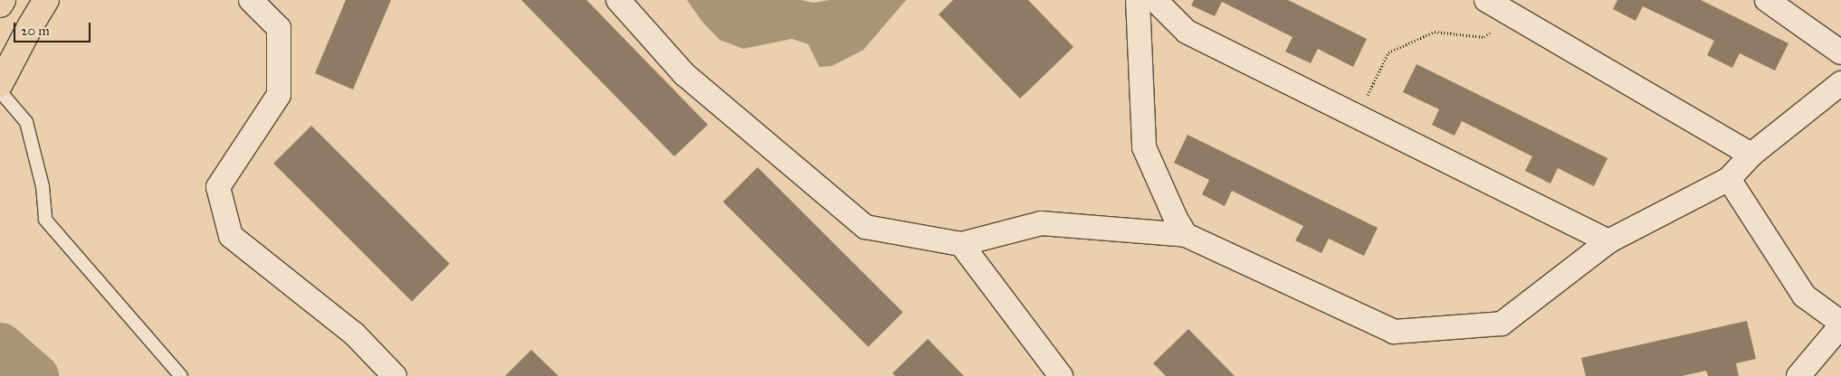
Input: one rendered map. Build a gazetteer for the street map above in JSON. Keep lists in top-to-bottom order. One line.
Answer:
{"scale_bar":"20 m"}
